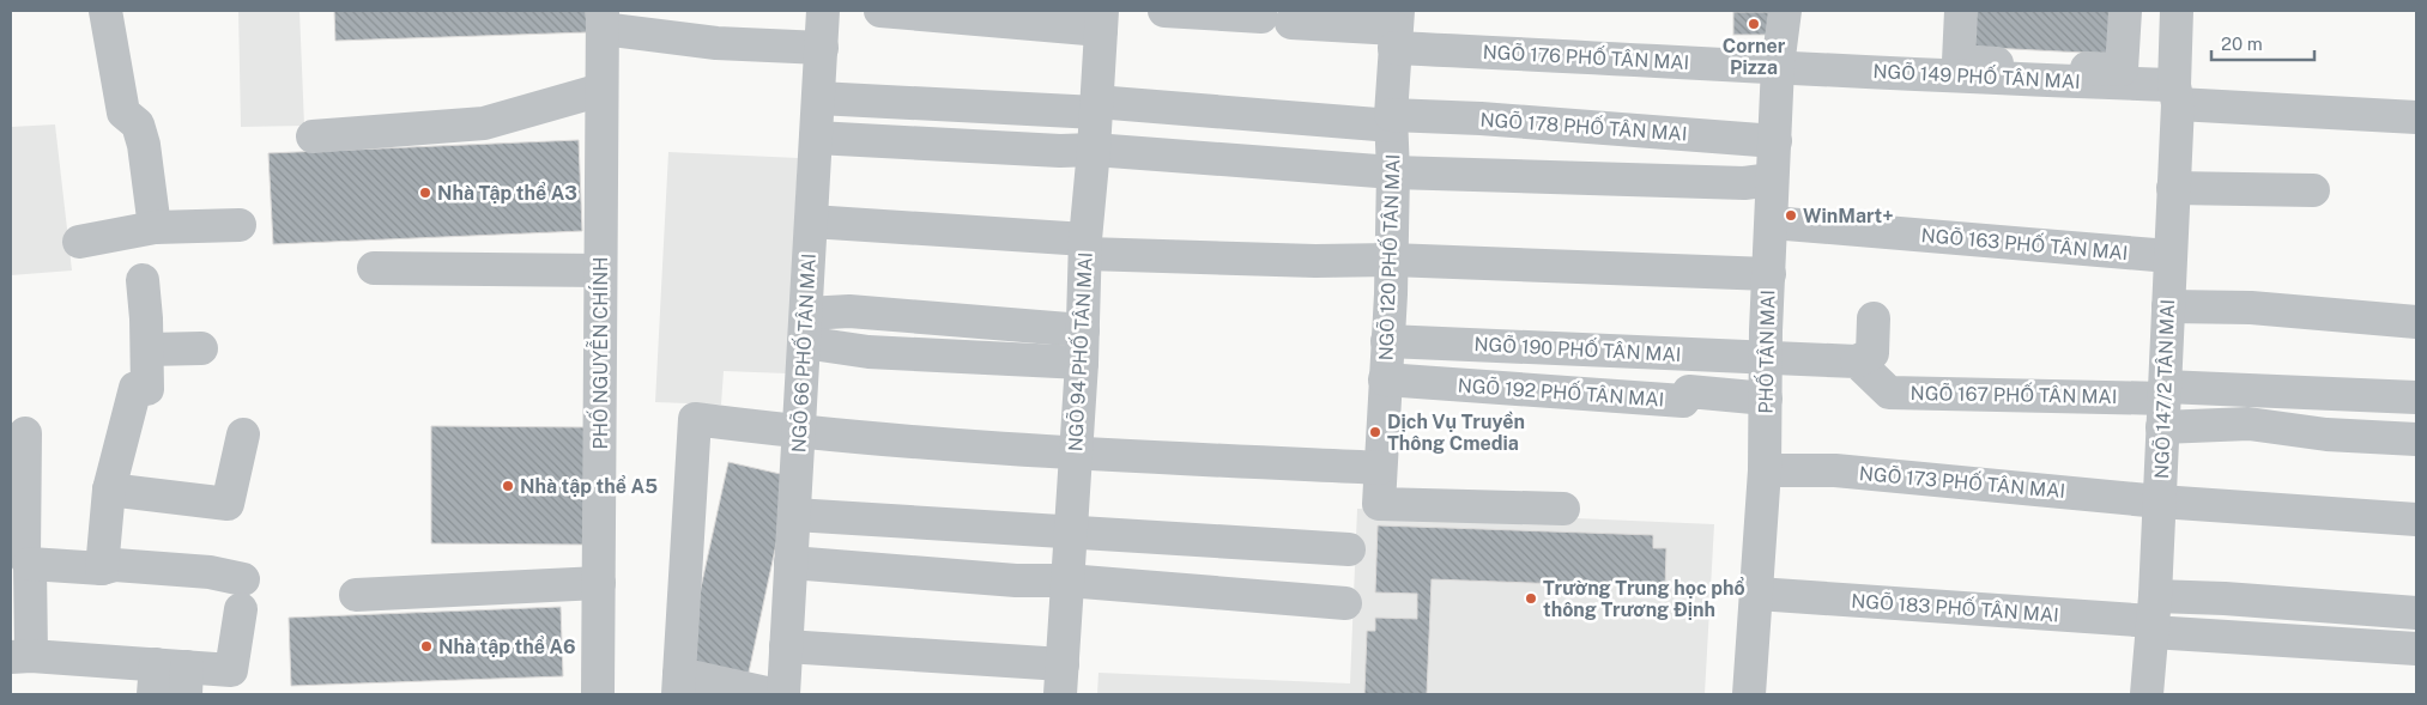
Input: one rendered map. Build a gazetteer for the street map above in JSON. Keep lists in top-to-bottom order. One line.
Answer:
{"streets":{"street":["NGÕ 176 PHỐ TÂN MAI","NGÕ 149 PHỐ TÂN MAI","NGÕ 178 PHỐ TÂN MAI","NGÕ 163 PHỐ TÂN MAI","NGÕ 120 PHỐ TÂN MAI","NGÕ 190 PHỐ TÂN MAI","NGÕ 94 PHỐ TÂN MAI","PHỐ TÂN MAI","PHỐ NGUYỄN CHÍNH","NGÕ 66 PHỐ TÂN MAI","NGÕ 147/2 TÂN MAI","NGÕ 192 PHỐ TÂN MAI","NGÕ 167 PHỐ TÂN MAI","NGÕ 173 PHỐ TÂN MAI","NGÕ 183 PHỐ TÂN MAI"]},"crossings":[["NGÕ 176 PHỐ TÂN MAI","NGÕ 149 PHỐ TÂN MAI"],["NGÕ 176 PHỐ TÂN MAI","NGÕ 120 PHỐ TÂN MAI"],["NGÕ 176 PHỐ TÂN MAI","PHỐ TÂN MAI"],["NGÕ 149 PHỐ TÂN MAI","PHỐ TÂN MAI"],["NGÕ 149 PHỐ TÂN MAI","NGÕ 147/2 TÂN MAI"],["NGÕ 178 PHỐ TÂN MAI","NGÕ 120 PHỐ TÂN MAI"],["NGÕ 178 PHỐ TÂN MAI","NGÕ 94 PHỐ TÂN MAI"],["NGÕ 178 PHỐ TÂN MAI","PHỐ TÂN MAI"],["NGÕ 178 PHỐ TÂN MAI","NGÕ 66 PHỐ TÂN MAI"],["NGÕ 163 PHỐ TÂN MAI","PHỐ TÂN MAI"],["NGÕ 163 PHỐ TÂN MAI","NGÕ 147/2 TÂN MAI"],["NGÕ 120 PHỐ TÂN MAI","NGÕ 190 PHỐ TÂN MAI"],["NGÕ 120 PHỐ TÂN MAI","NGÕ 192 PHỐ TÂN MAI"],["NGÕ 190 PHỐ TÂN MAI","PHỐ TÂN MAI"],["PHỐ TÂN MAI","NGÕ 192 PHỐ TÂN MAI"],["PHỐ TÂN MAI","NGÕ 173 PHỐ TÂN MAI"],["PHỐ TÂN MAI","NGÕ 183 PHỐ TÂN MAI"],["NGÕ 147/2 TÂN MAI","NGÕ 167 PHỐ TÂN MAI"],["NGÕ 147/2 TÂN MAI","NGÕ 173 PHỐ TÂN MAI"],["NGÕ 147/2 TÂN MAI","NGÕ 183 PHỐ TÂN MAI"]],"places":["Corner Pizza","Nhà Tập thể A3","WinMart+","Dịch Vụ Truyền Thông Cmedia","Nhà tập thể A5","Trường Trung học phổ thông Trương Định","Nhà tập thể A6"],"scale_bar":"20 m"}
